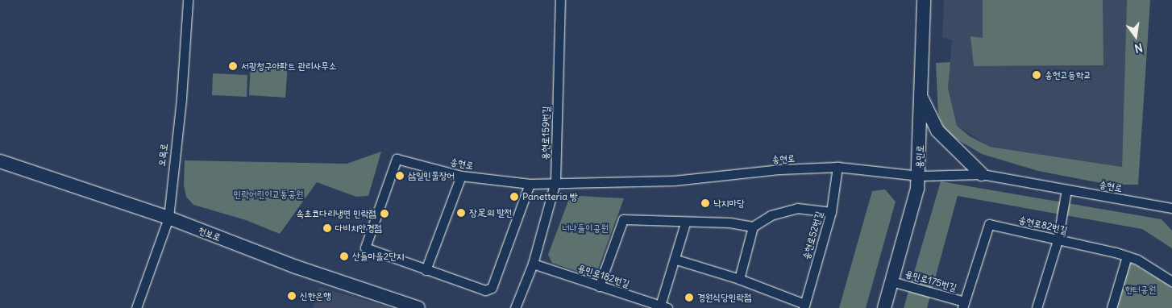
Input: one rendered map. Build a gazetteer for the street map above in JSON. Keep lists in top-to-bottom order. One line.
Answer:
{"streets":{"main road":["용민로","천보로"],"street":["용현로159번길","오목로","송현로","송현로82번길","송현로52번길","용민로182번길","용민로175번길"]},"crossings":[["용현로159번길","송현로"],["용현로159번길","용민로182번길"],["오목로","천보로"],["용민로","송현로"],["용민로","용민로175번길"],["송현로","송현로52번길"],["송현로82번길","용민로175번길"]],"parks":["민락어린이교통공원","너나들이공원","한터공원"],"places":["서광청구아파트 관리사무소","송현고등학교","삼일민물장어","Panetteria 빵","낙지마당","장足의 발전","속초코다리냉면 민락점","다비치안경점","산들마을2단지","신한은행","경원식당민락점"],"north":"bottom"}
